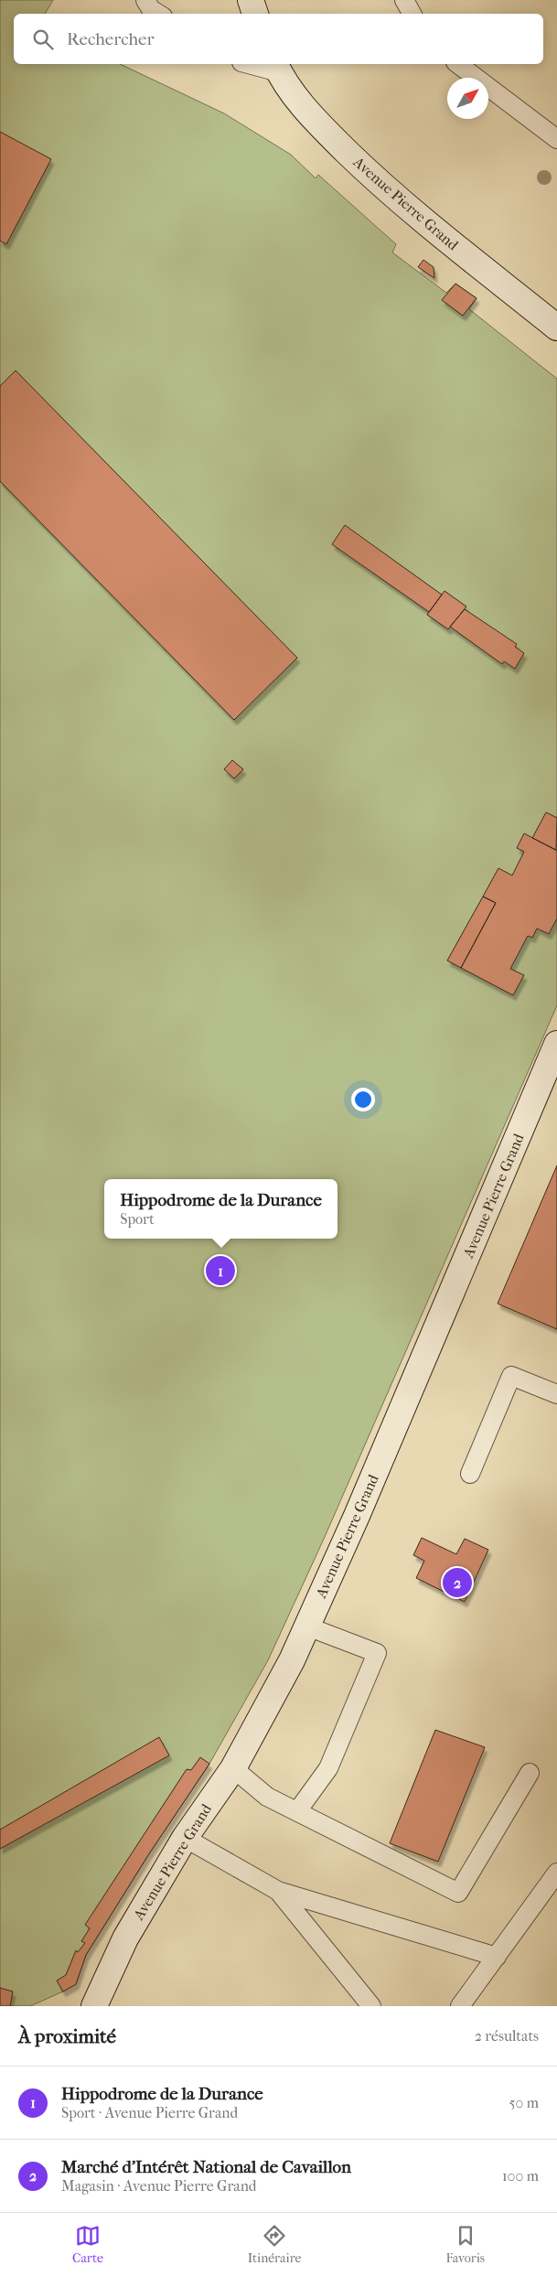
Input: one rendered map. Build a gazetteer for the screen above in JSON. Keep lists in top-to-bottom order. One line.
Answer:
{"streets":{"street":["Avenue Pierre Grand"]},"north":"top right","page":{"search":"Rechercher","popup":["Hippodrome de la Durance","Sport"],"pins":["1","2"],"heading":["À proximité","2 résultats"],"list":[{"mark":"1","name":"Hippodrome de la Durance","note":"Sport · Avenue Pierre Grand","value":"50 m"},{"mark":"2","name":"Marché d'Intérêt National de Cavaillon","note":"Magasin · Avenue Pierre Grand","value":"100 m"}],"nav":["Carte","Itinéraire","Favoris"]}}
